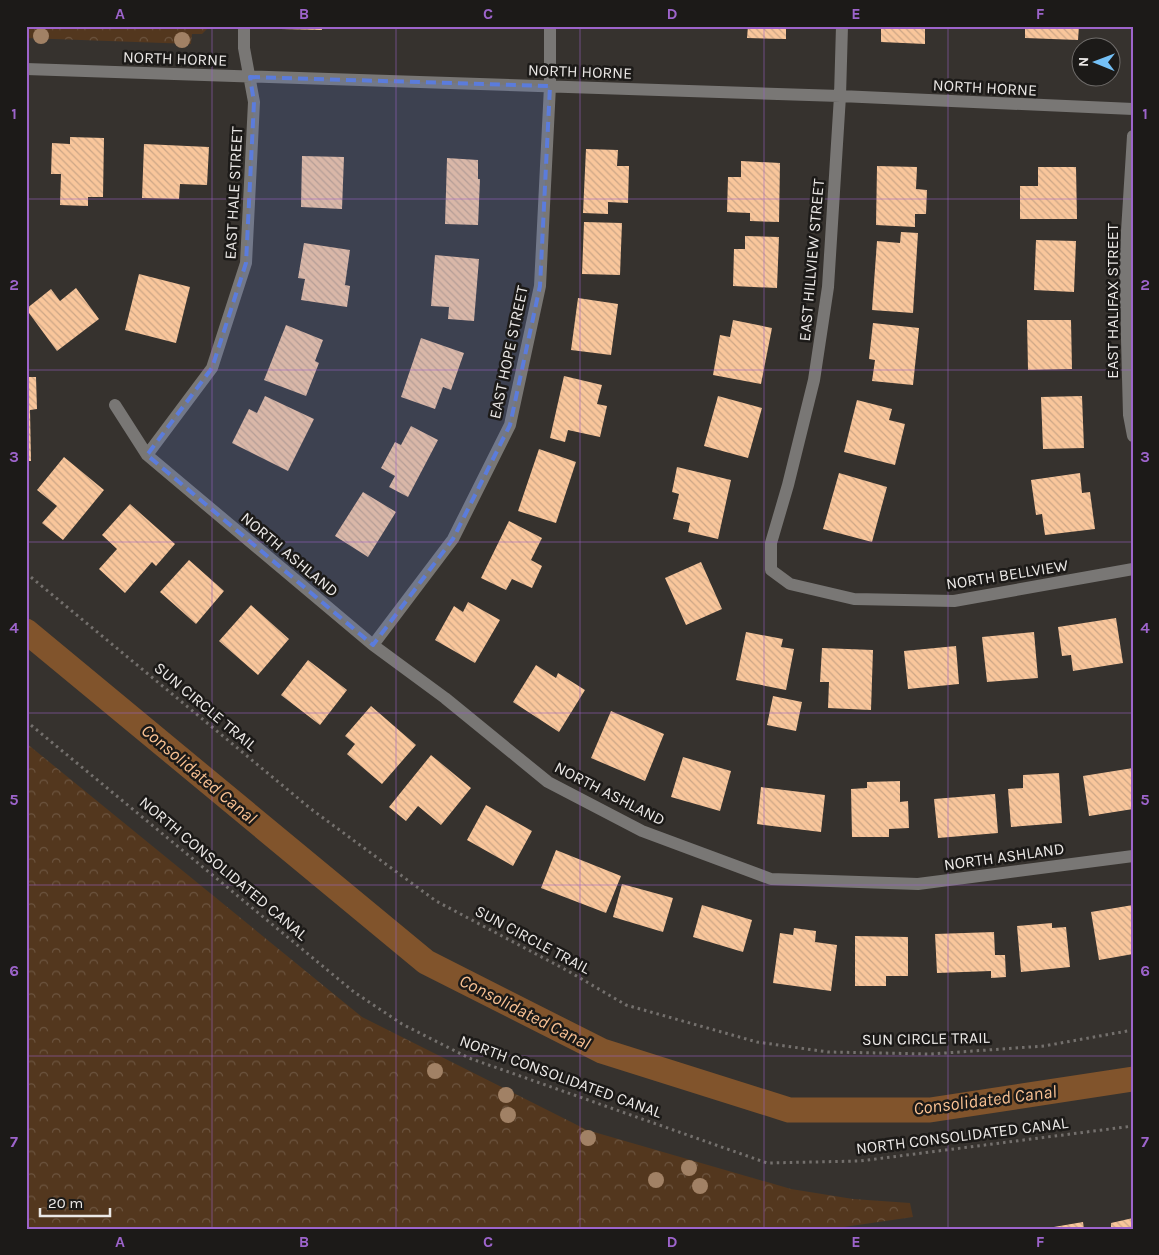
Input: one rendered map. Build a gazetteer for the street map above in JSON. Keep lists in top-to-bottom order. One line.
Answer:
{"streets":{"street":["NORTH HORNE","EAST HALE STREET","EAST HILLVIEW STREET","EAST HALIFAX STREET","EAST HOPE STREET","NORTH ASHLAND","NORTH BELLVIEW"],"path":["SUN CIRCLE TRAIL","NORTH CONSOLIDATED CANAL"]},"crossings":[["NORTH HORNE","EAST HALE STREET"],["NORTH HORNE","EAST HILLVIEW STREET"],["NORTH HORNE","EAST HOPE STREET"],["EAST HALE STREET","NORTH ASHLAND"],["EAST HILLVIEW STREET","NORTH BELLVIEW"],["EAST HOPE STREET","NORTH ASHLAND"]],"water":["Consolidated Canal"],"scale_bar":"20 m","north":"left","grid":{"columns":["A","B","C","D","E","F"],"rows":["1","2","3","4","5","6","7"]}}
